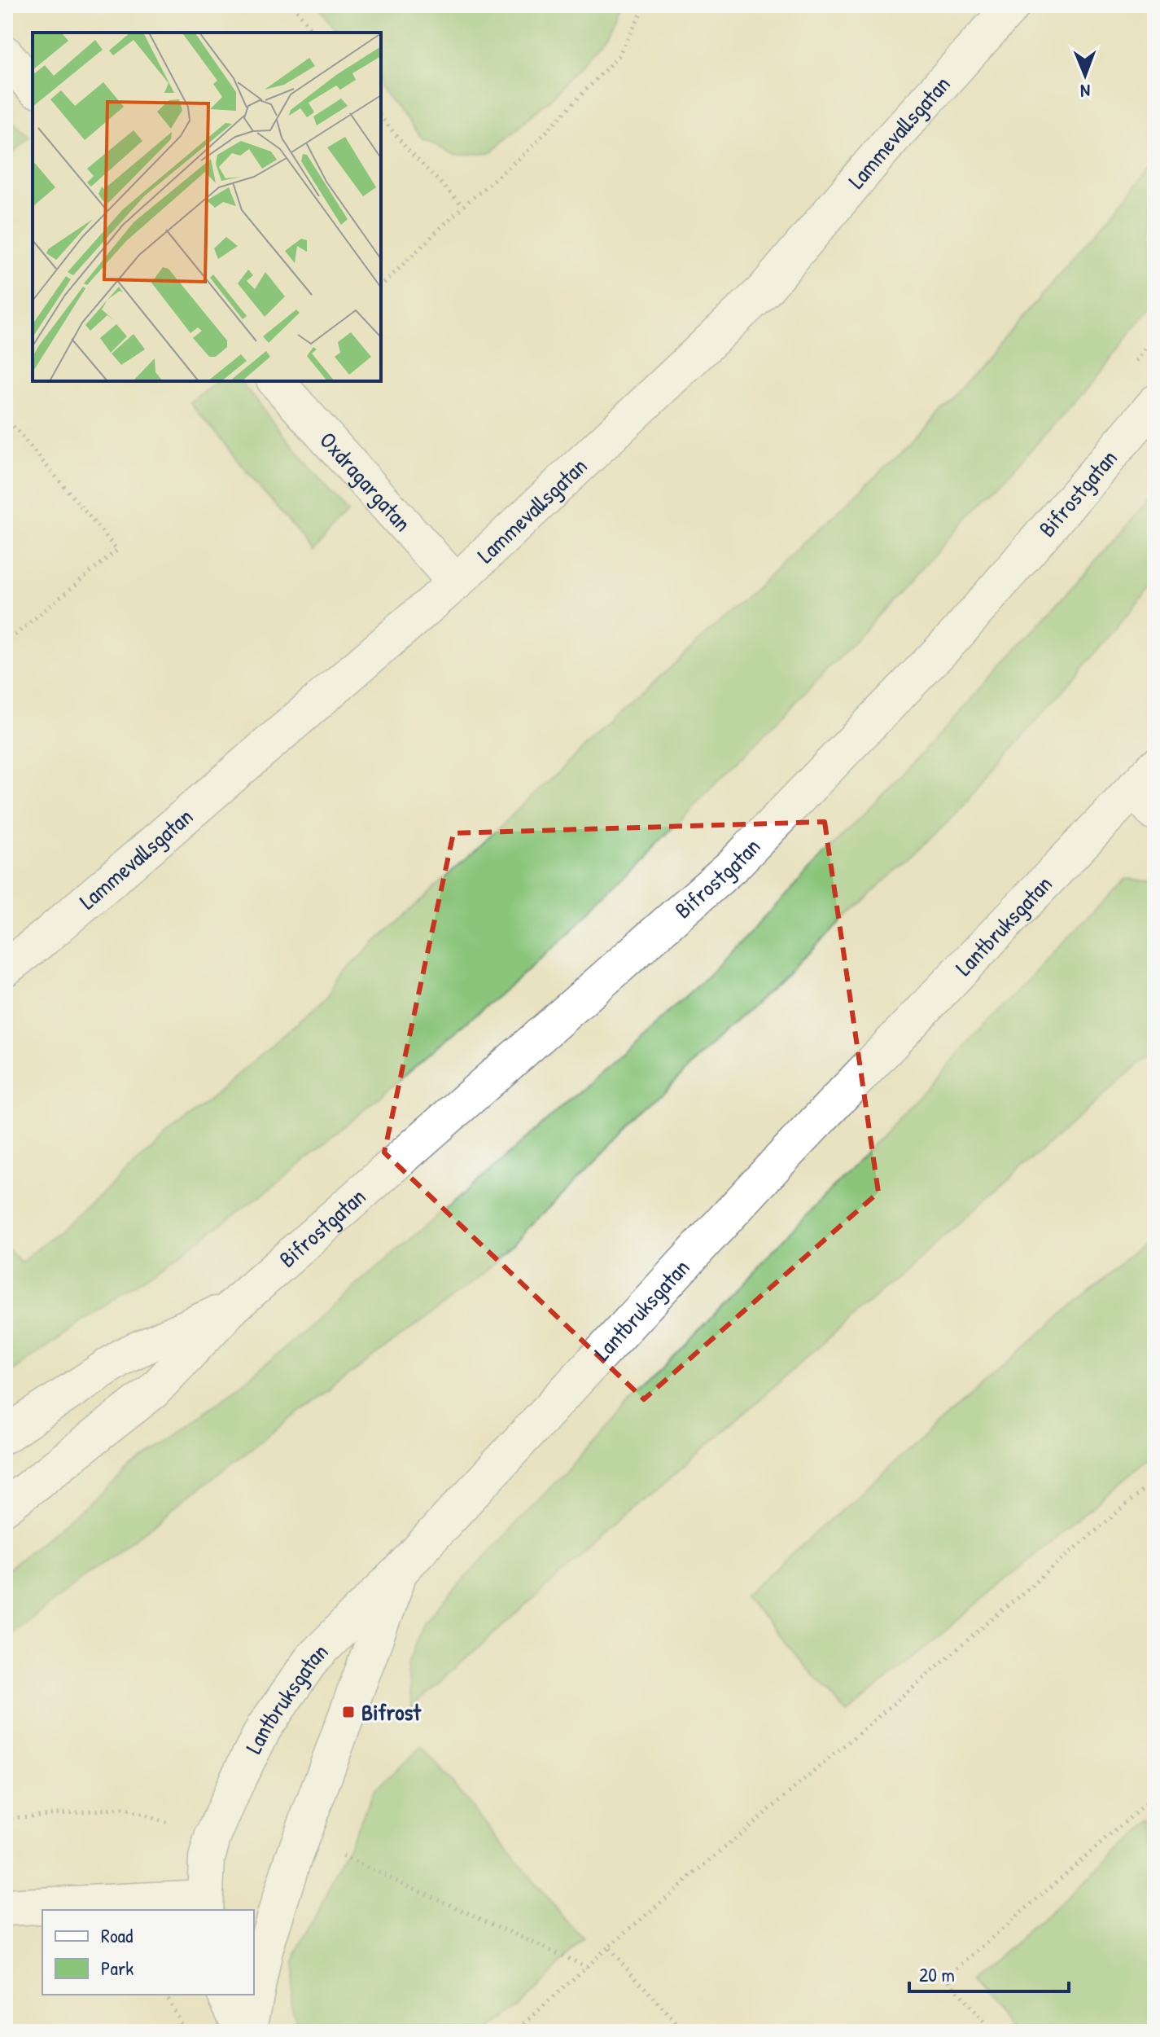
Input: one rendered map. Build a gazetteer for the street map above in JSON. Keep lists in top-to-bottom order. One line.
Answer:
{"streets":{"street":["Lammevallsgatan","Oxdragargatan","Bifrostgatan","Lantbruksgatan"]},"crossings":[["Lammevallsgatan","Oxdragargatan"]],"places":{"transit":["Bifrost"]},"legend":["Road","Park"],"scale_bar":"20 m","north":"bottom"}
